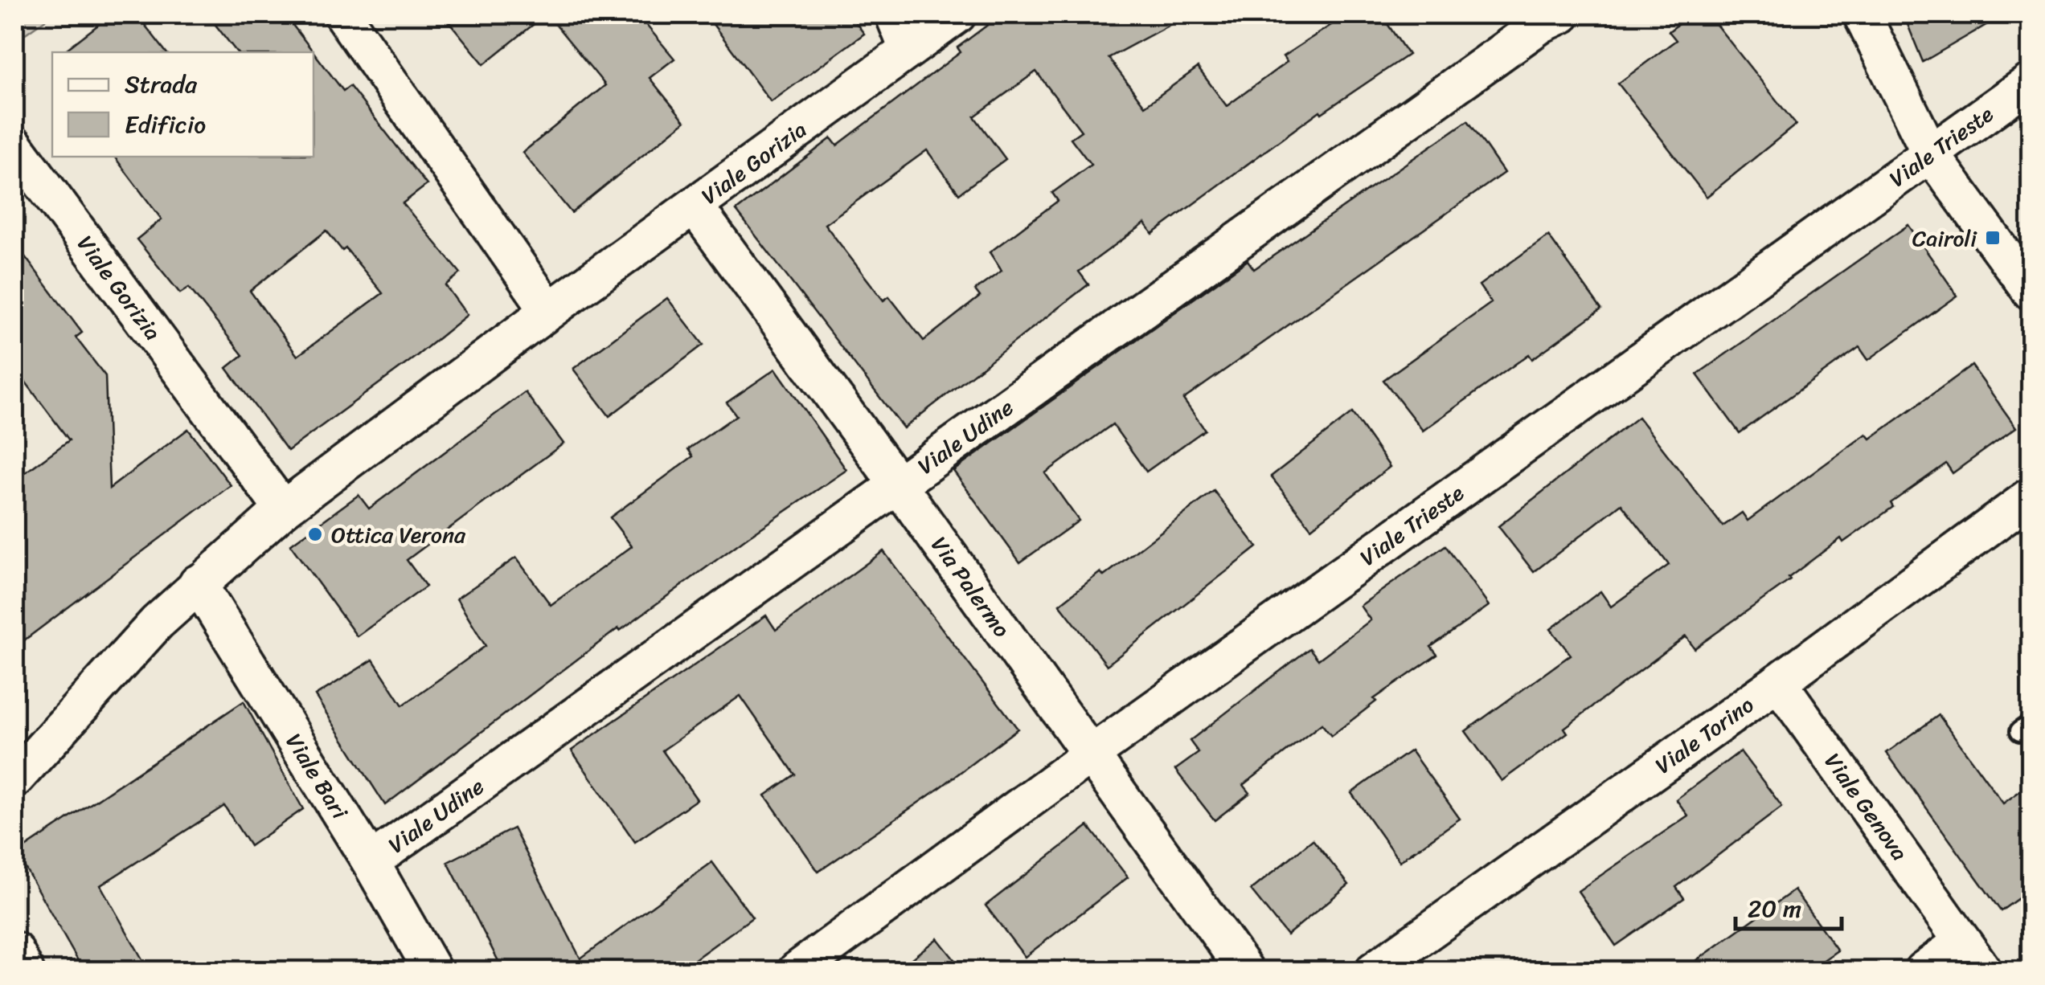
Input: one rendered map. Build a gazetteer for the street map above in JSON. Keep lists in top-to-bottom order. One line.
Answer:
{"streets":{"street":["Viale Trieste","Viale Gorizia","Viale Udine","Via Palermo","Viale Torino","Viale Bari","Viale Genova"]},"crossings":[["Viale Trieste","Via Palermo"],["Viale Gorizia","Via Palermo"],["Viale Gorizia","Viale Bari"],["Viale Udine","Via Palermo"],["Viale Udine","Viale Bari"],["Viale Torino","Viale Genova"]],"places":{"transit":["Cairoli"],"other":["Ottica Verona"]},"legend":["Strada","Edificio"],"scale_bar":"20 m"}
